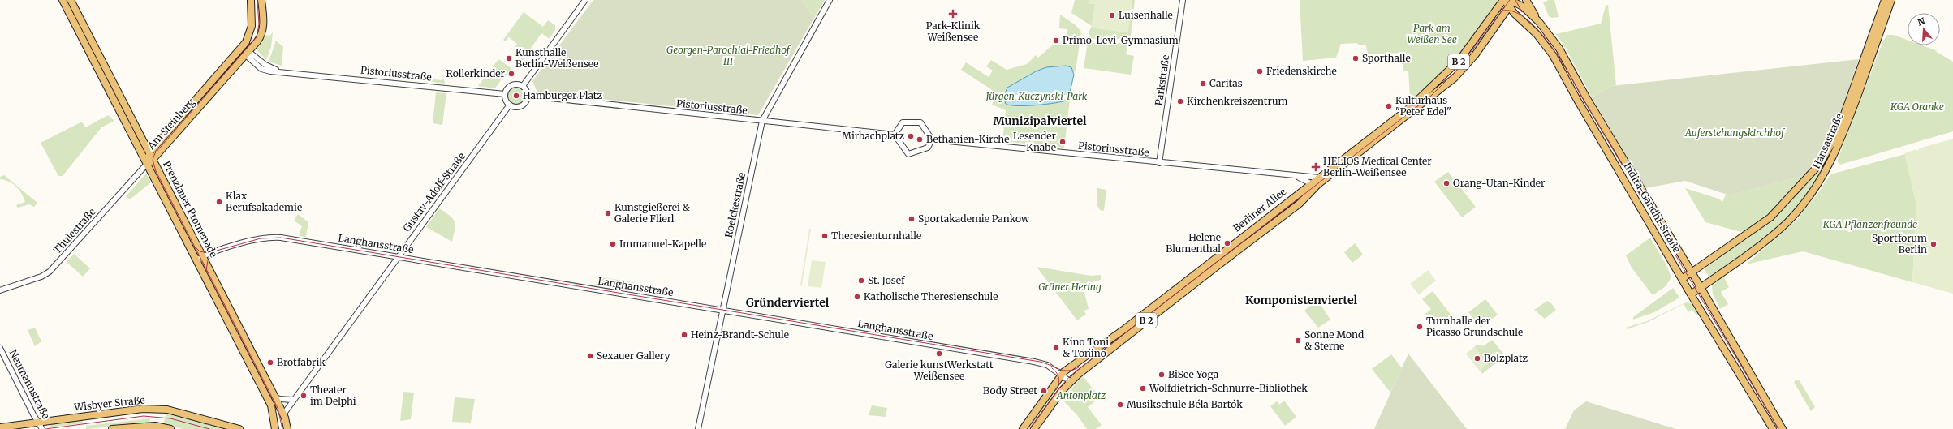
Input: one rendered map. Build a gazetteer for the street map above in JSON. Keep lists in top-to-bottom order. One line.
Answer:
{"streets":{"main road":["B 2","Am Steinberg","Hansastraße","Indira-Gandhi-Straße","Prenzlauer Promenade","Berliner Allee","Wisbyer Straße"],"street":["Pistoriusstraße","Parkstraße","Gustav-Adolf-Straße","Roelckestraße","Thulestraße","Langhansstraße","Neumannstraße"]},"crossings":[["Pistoriusstraße","Parkstraße"],["Pistoriusstraße","Am Steinberg"],["Pistoriusstraße","Gustav-Adolf-Straße"],["Pistoriusstraße","Roelckestraße"],["Pistoriusstraße","Berliner Allee"],["Am Steinberg","Prenzlauer Promenade"],["Am Steinberg","Thulestraße"],["Hansastraße","Indira-Gandhi-Straße"],["Gustav-Adolf-Straße","Prenzlauer Promenade"],["Gustav-Adolf-Straße","Langhansstraße"],["Roelckestraße","Langhansstraße"],["Indira-Gandhi-Straße","Berliner Allee"],["Prenzlauer Promenade","Thulestraße"],["Prenzlauer Promenade","Langhansstraße"],["Berliner Allee","Langhansstraße"],["Neumannstraße","Wisbyer Straße"]],"districts":["Munizipalviertel","Komponistenviertel","Gründerviertel"],"parks":["Park am Weißen See","Georgen-Parochial-Friedhof III","Jürgen-Kuczynski-Park","KGA Oranke","Auferstehungskirchhof","KGA Pflanzenfreunde","Grüner Hering","Antonplatz"],"places":{"health":["Park-Klinik Weißensee","HELIOS Medical Center Berlin-Weißensee"],"other":["Luisenhalle","Primo-Levi-Gymnasium","Kunsthalle Berlin-Weißensee","Sporthalle","Friedenskirche","Rollerkinder","Caritas","Hamburger Platz","Kirchenkreiszentrum","Kulturhaus \"Peter Edel\"","Mirbachplatz","Bethanien-Kirche","Lesender Knabe","Orang-Utan-Kinder","Klax Berufsakademie","Kunstgießerei & Galerie Flierl","Sportakademie Pankow","Theresienturnhalle","Helene Blumenthal","Immanuel-Kapelle","Sportforum Berlin","St. Josef","Katholische Theresienschule","Turnhalle der Picasso Grundschule","Heinz-Brandt-Schule","Sonne Mond & Sterne","Kino Toni & Tonino","Galerie kunstWerkstatt Weißensee","Sexauer Gallery","Bolzplatz","Brotfabrik","BiSee Yoga","Wolfdietrich-Schnurre-Bibliothek","Body Street","Theater im Delphi","Musikschule Béla Bartók"]},"north":"top"}
